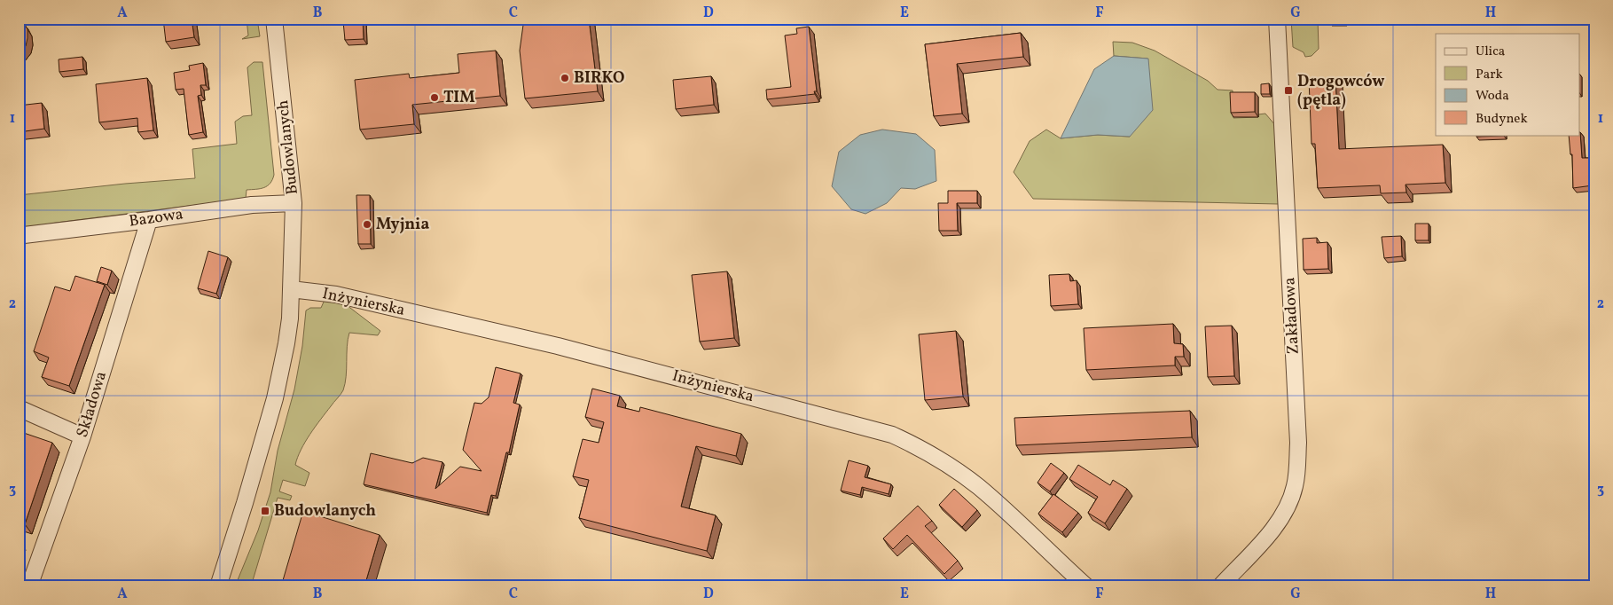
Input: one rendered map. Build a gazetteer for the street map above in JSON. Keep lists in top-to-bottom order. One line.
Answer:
{"streets":{"street":["Budowlanych","Bazowa","Inżynierska","Zakładowa","Składowa"]},"crossings":[["Budowlanych","Bazowa"],["Budowlanych","Inżynierska"],["Bazowa","Składowa"]],"places":{"other":["BIRKO","TIM","Myjnia"],"transit":["Drogowców (pętla)","Budowlanych"]},"legend":["Ulica","Park","Woda","Budynek"],"grid":{"columns":["A","B","C","D","E","F","G","H"],"rows":["1","2","3"]}}
